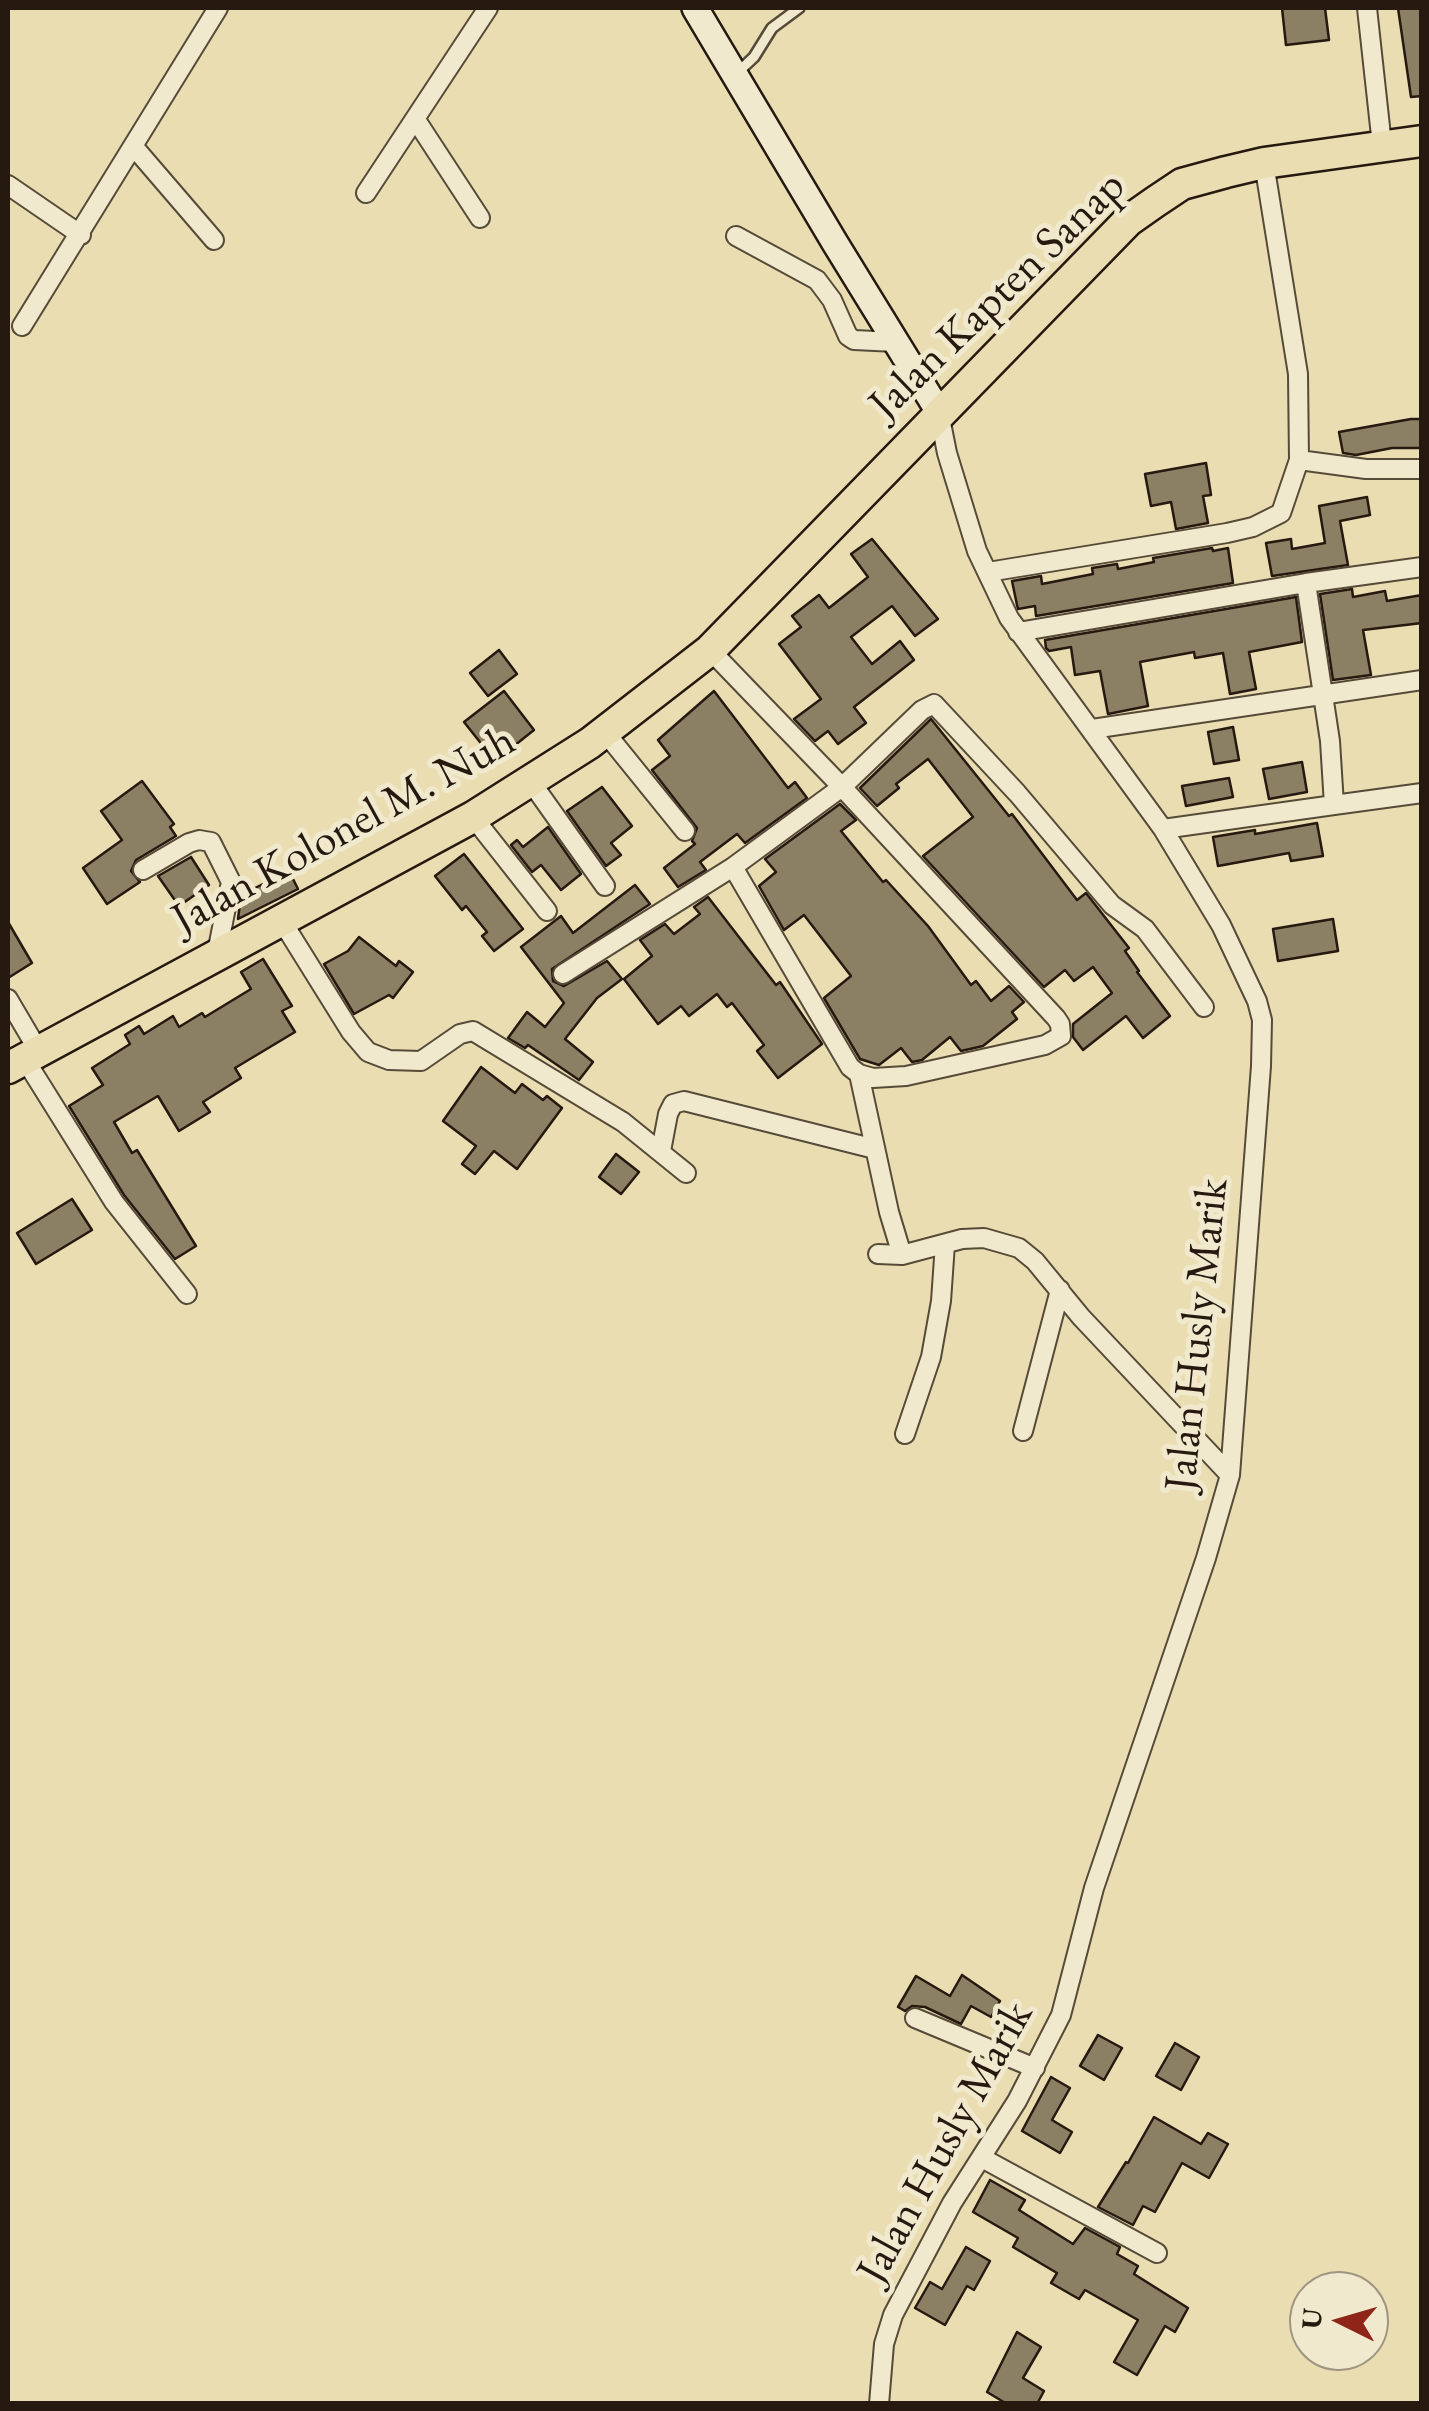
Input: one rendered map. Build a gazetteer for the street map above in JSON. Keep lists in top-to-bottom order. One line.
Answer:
{"streets":{"main road":["Jalan Kapten Sanap","Jalan Kolonel M. Nuh"],"street":["Jalan Husly Marik"]},"crossings":[["Jalan Kapten Sanap","Jalan Kolonel M. Nuh"],["Jalan Kapten Sanap","Jalan Husly Marik"]],"north":"left"}
